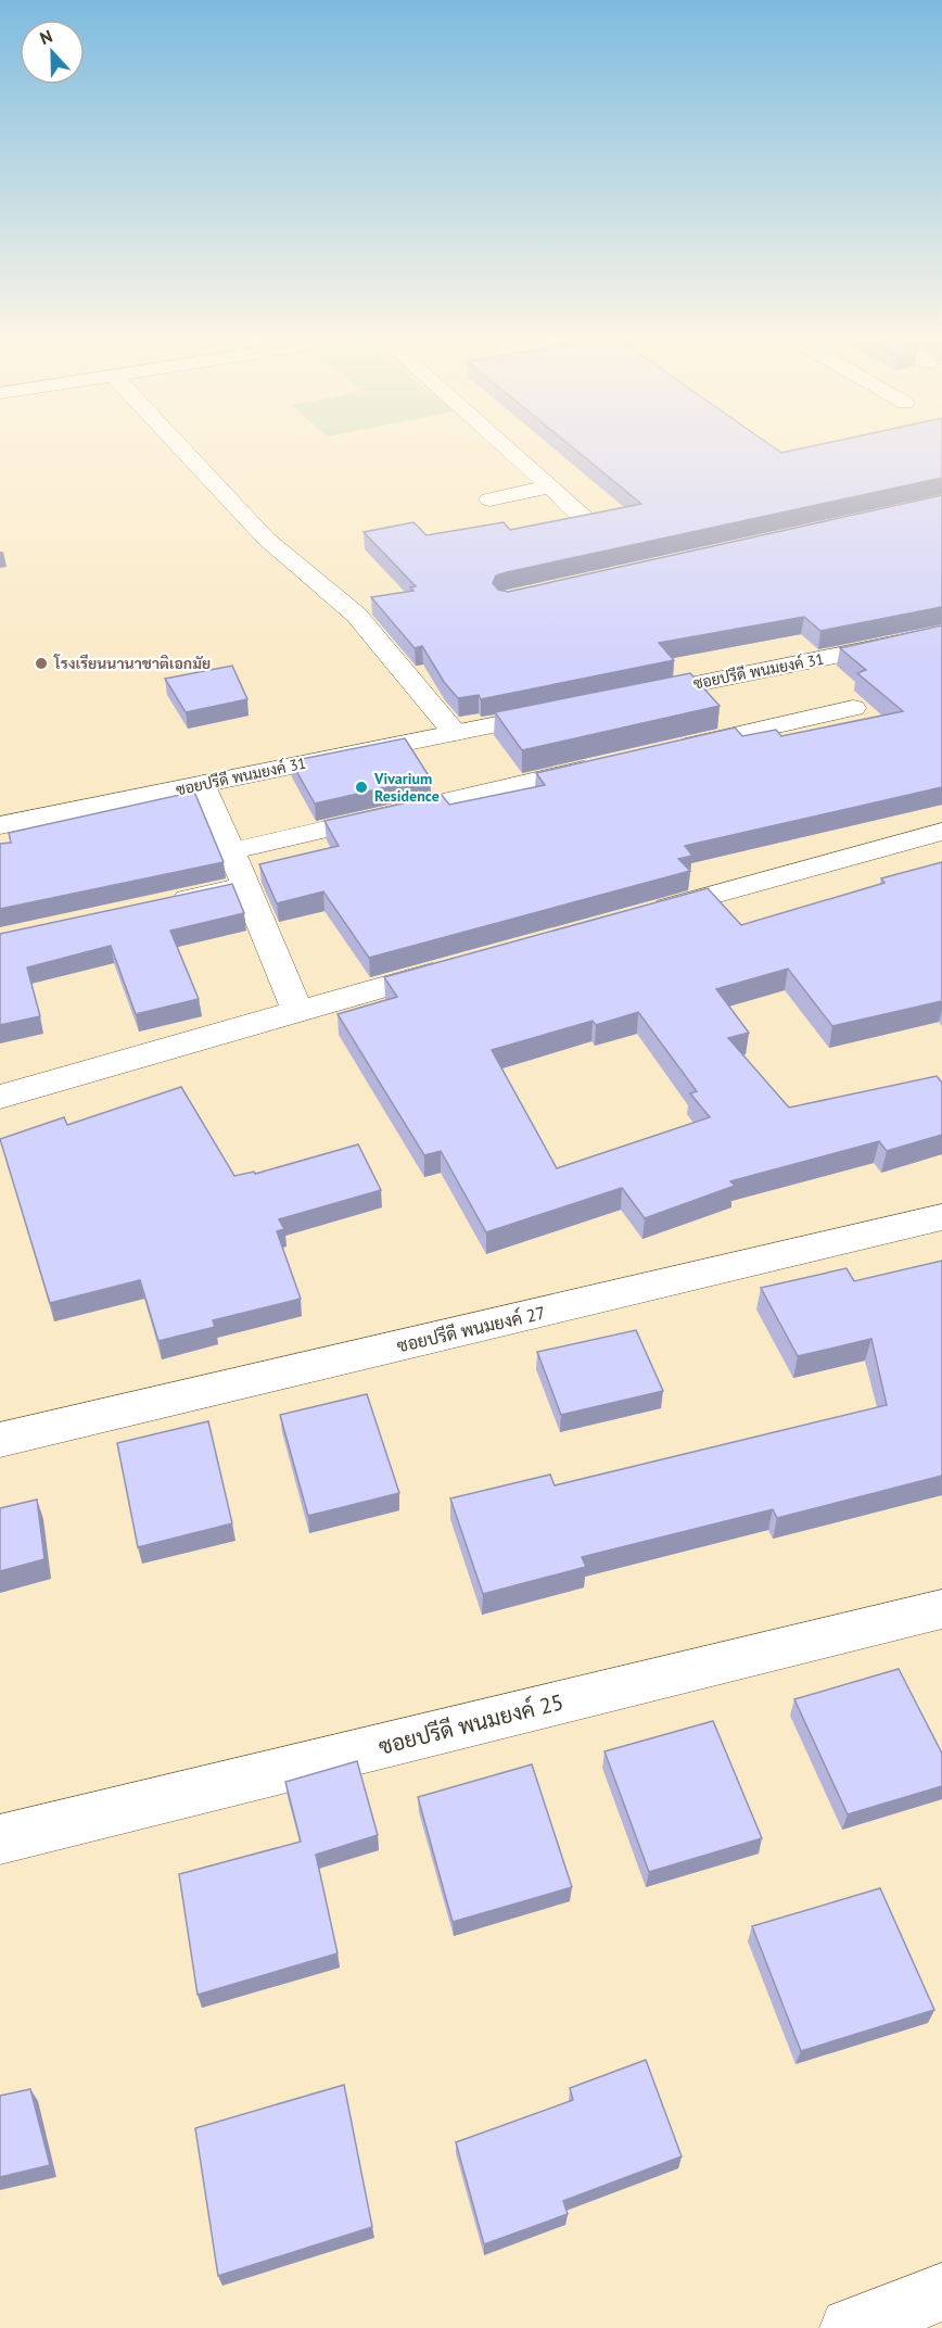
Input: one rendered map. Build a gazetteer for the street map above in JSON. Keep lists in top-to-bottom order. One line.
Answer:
{"streets":{"street":["ซอยปรีดี พนมยงค์ 31","ซอยปรีดี พนมยงค์ 27","ซอยปรีดี พนมยงค์ 25"]},"places":["โรงเรียนนานาชาติเอกมัย","Vivarium Residence"],"north":"top"}
